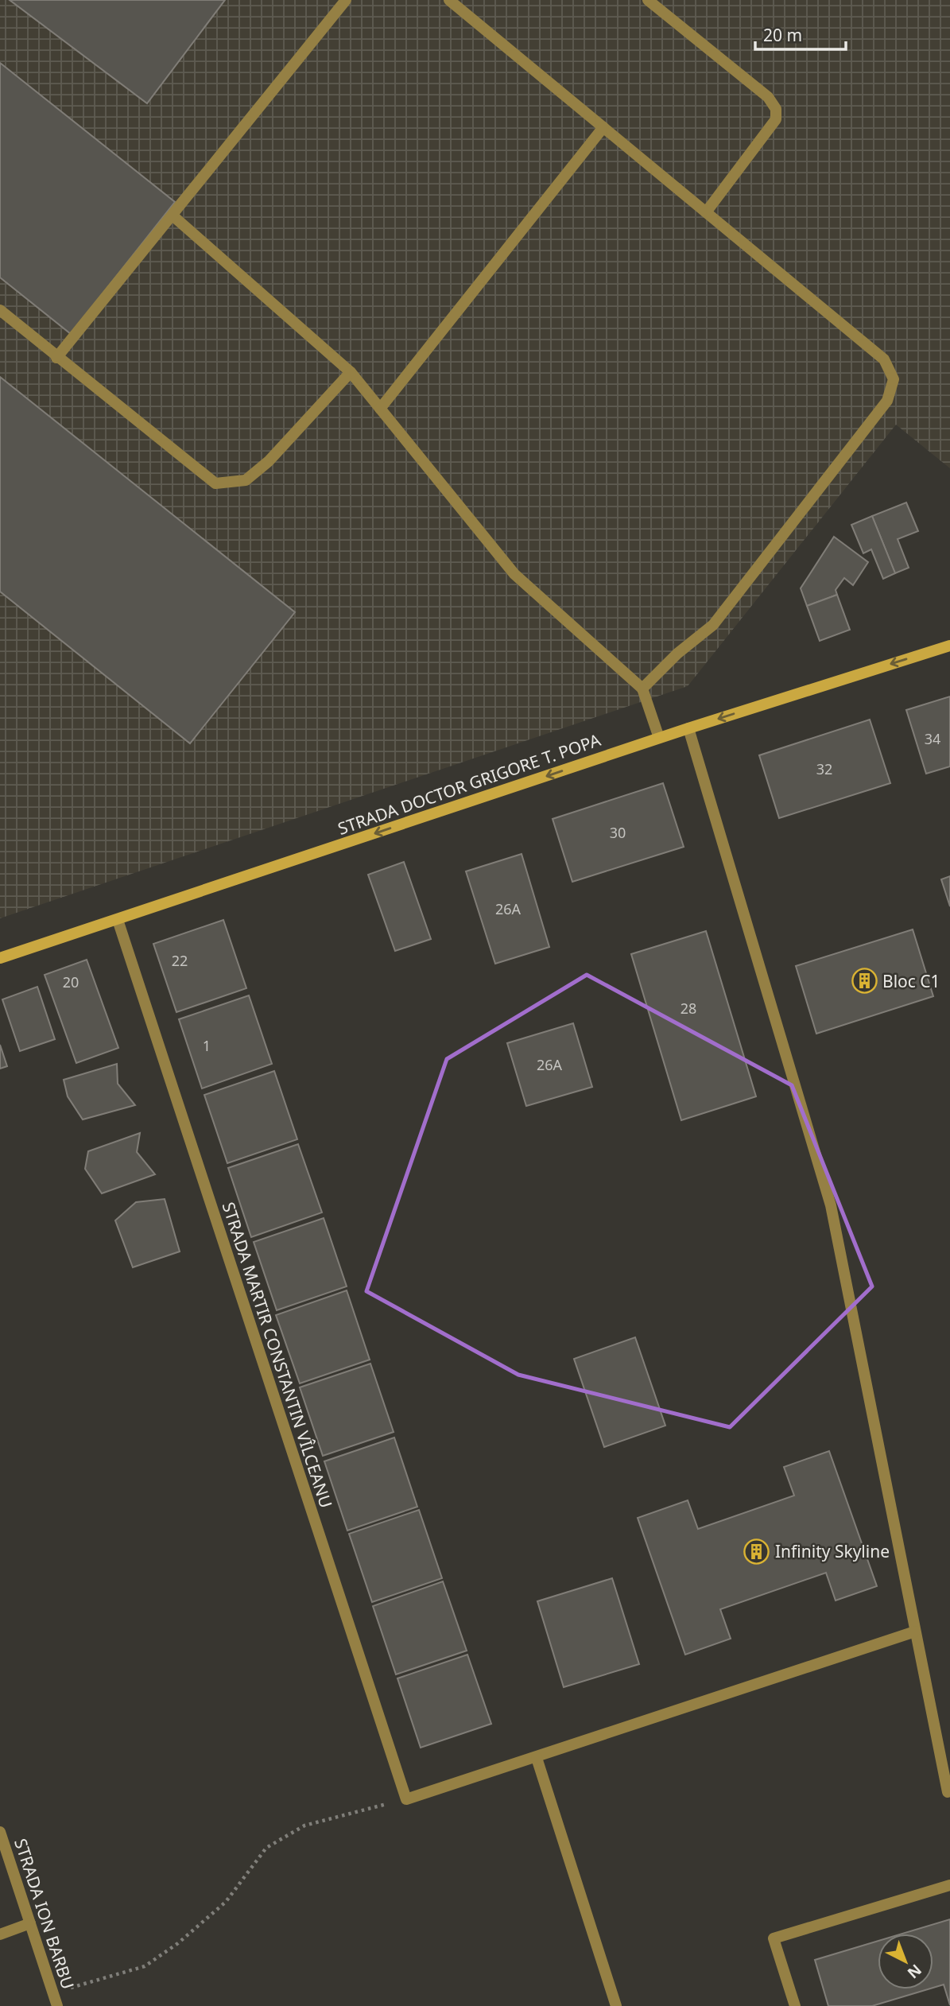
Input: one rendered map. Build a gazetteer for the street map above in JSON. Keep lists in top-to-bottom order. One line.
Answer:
{"streets":{"street":["STRADA DOCTOR GRIGORE T. POPA","STRADA MARTIR CONSTANTIN VÎLCEANU","STRADA ION BARBU"]},"crossings":[["STRADA DOCTOR GRIGORE T. POPA","STRADA MARTIR CONSTANTIN VÎLCEANU"]],"one_way":["STRADA DOCTOR GRIGORE T. POPA"],"places":{"building":["Bloc C1","Infinity Skyline"]},"house_numbers":["34","32","30","26A","22","20","28","1","26A"],"scale_bar":"20 m","north":"bottom right"}
